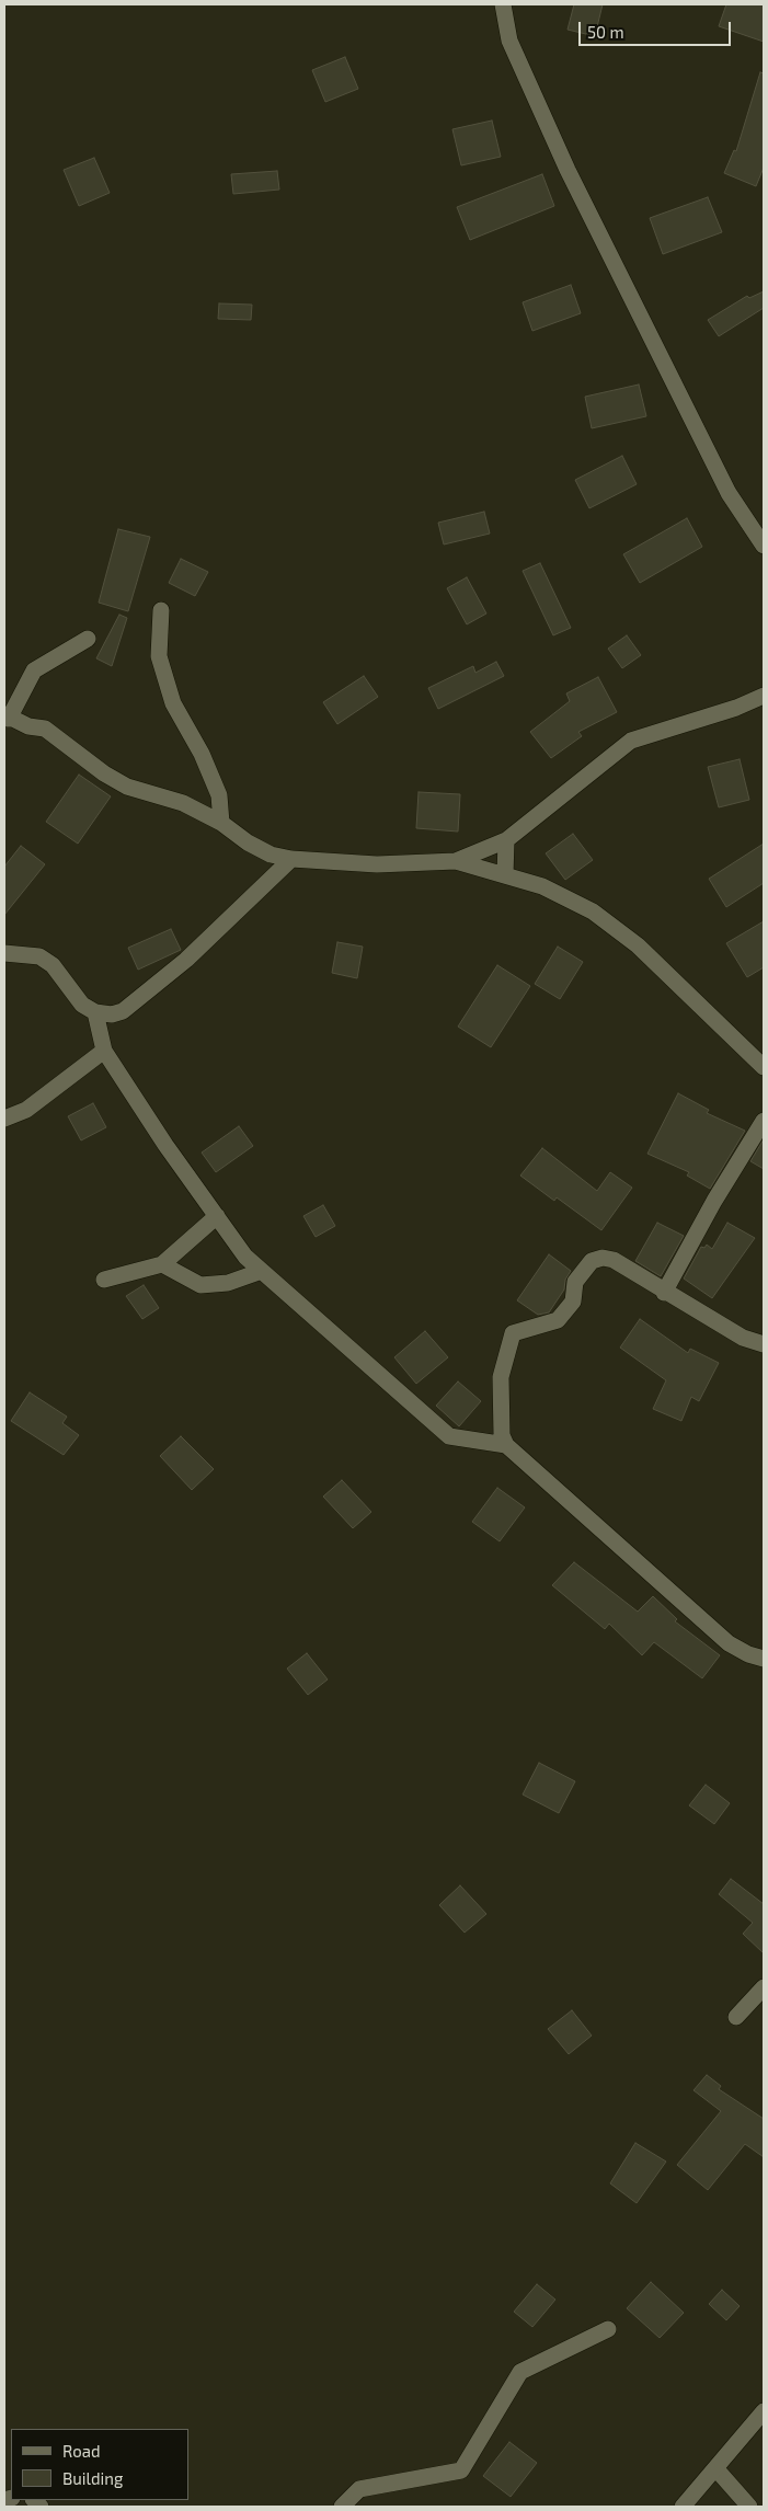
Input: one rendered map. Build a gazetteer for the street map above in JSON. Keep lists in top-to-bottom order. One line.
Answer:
{"legend":["Road","Building"],"scale_bar":"50 m"}
